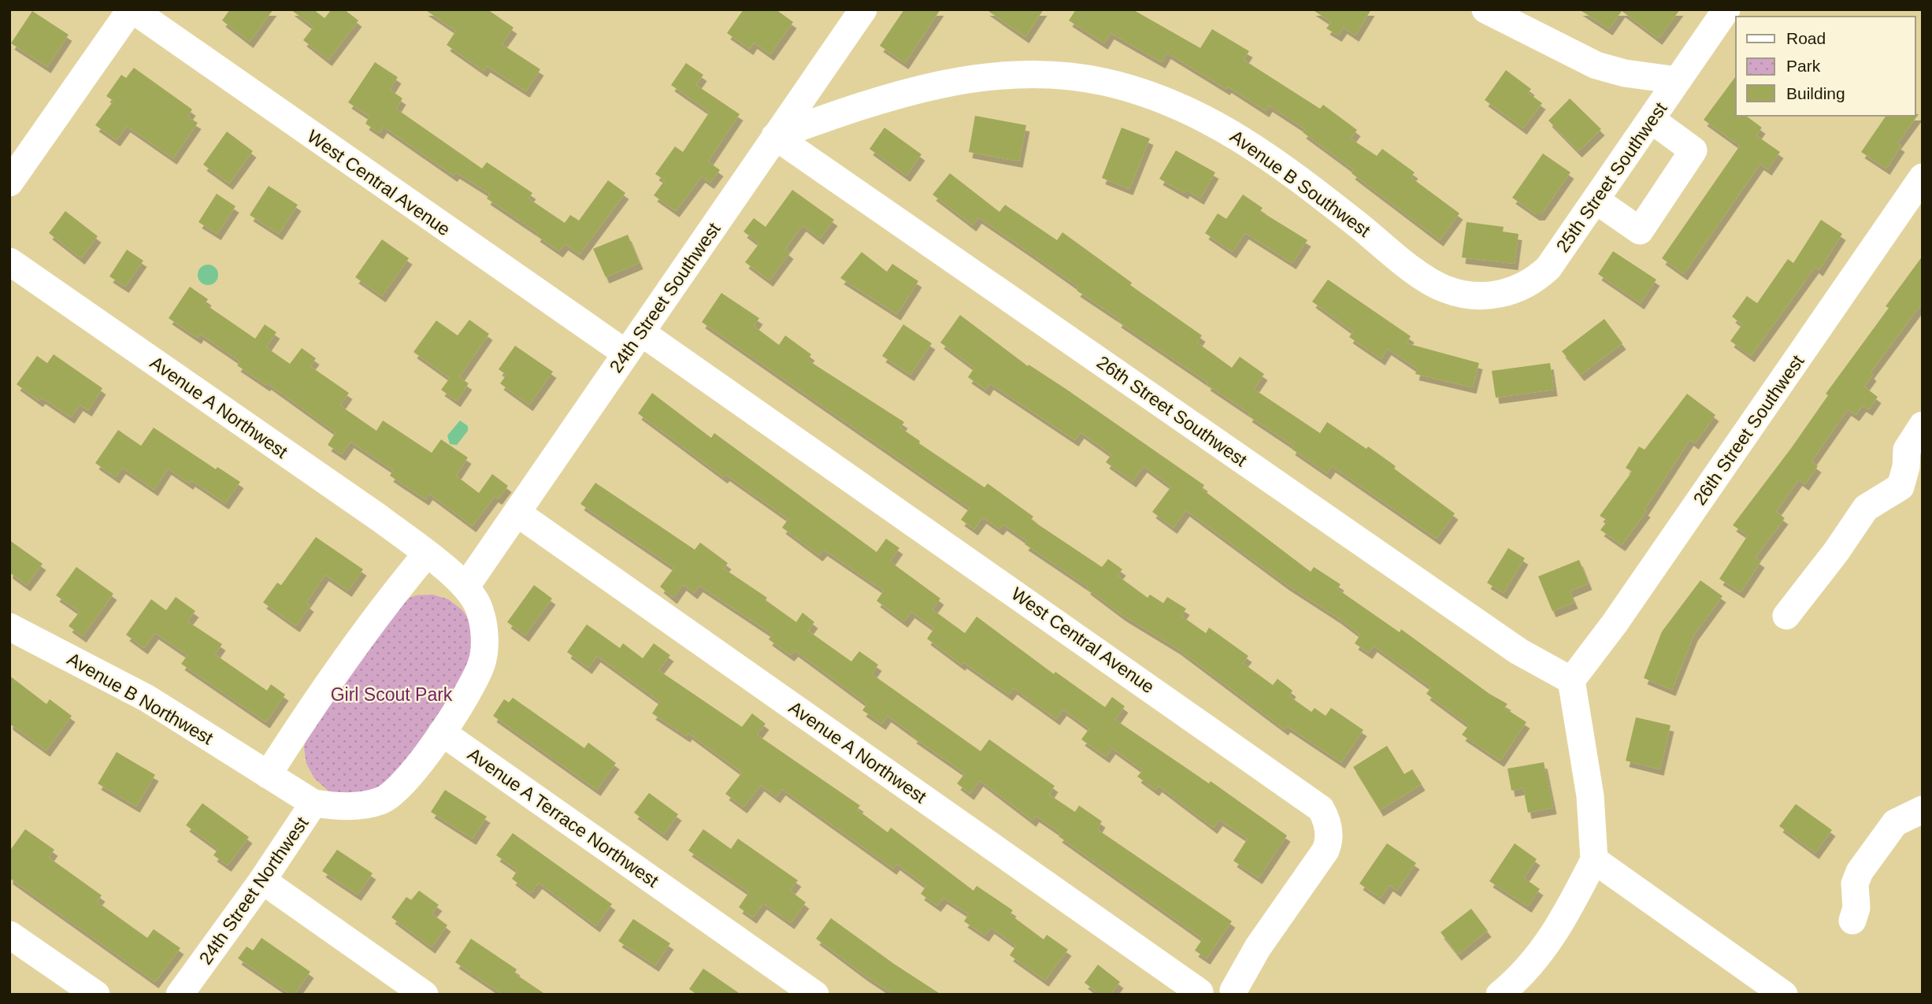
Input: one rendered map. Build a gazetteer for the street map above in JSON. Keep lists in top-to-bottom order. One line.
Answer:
{"streets":{"street":["25th Street Southwest","West Central Avenue","Avenue B Southwest","24th Street Southwest","Avenue A Northwest","26th Street Southwest","Avenue B Northwest","Avenue A Terrace Northwest","24th Street Northwest"]},"crossings":[["25th Street Southwest","Avenue B Southwest"],["West Central Avenue","24th Street Southwest"],["West Central Avenue","Avenue A Northwest"],["Avenue B Southwest","24th Street Southwest"],["Avenue B Southwest","26th Street Southwest"],["24th Street Southwest","Avenue A Northwest"],["24th Street Southwest","26th Street Southwest"],["Avenue B Northwest","24th Street Northwest"]],"parks":["Girl Scout Park"],"legend":["Road","Park","Building"]}
